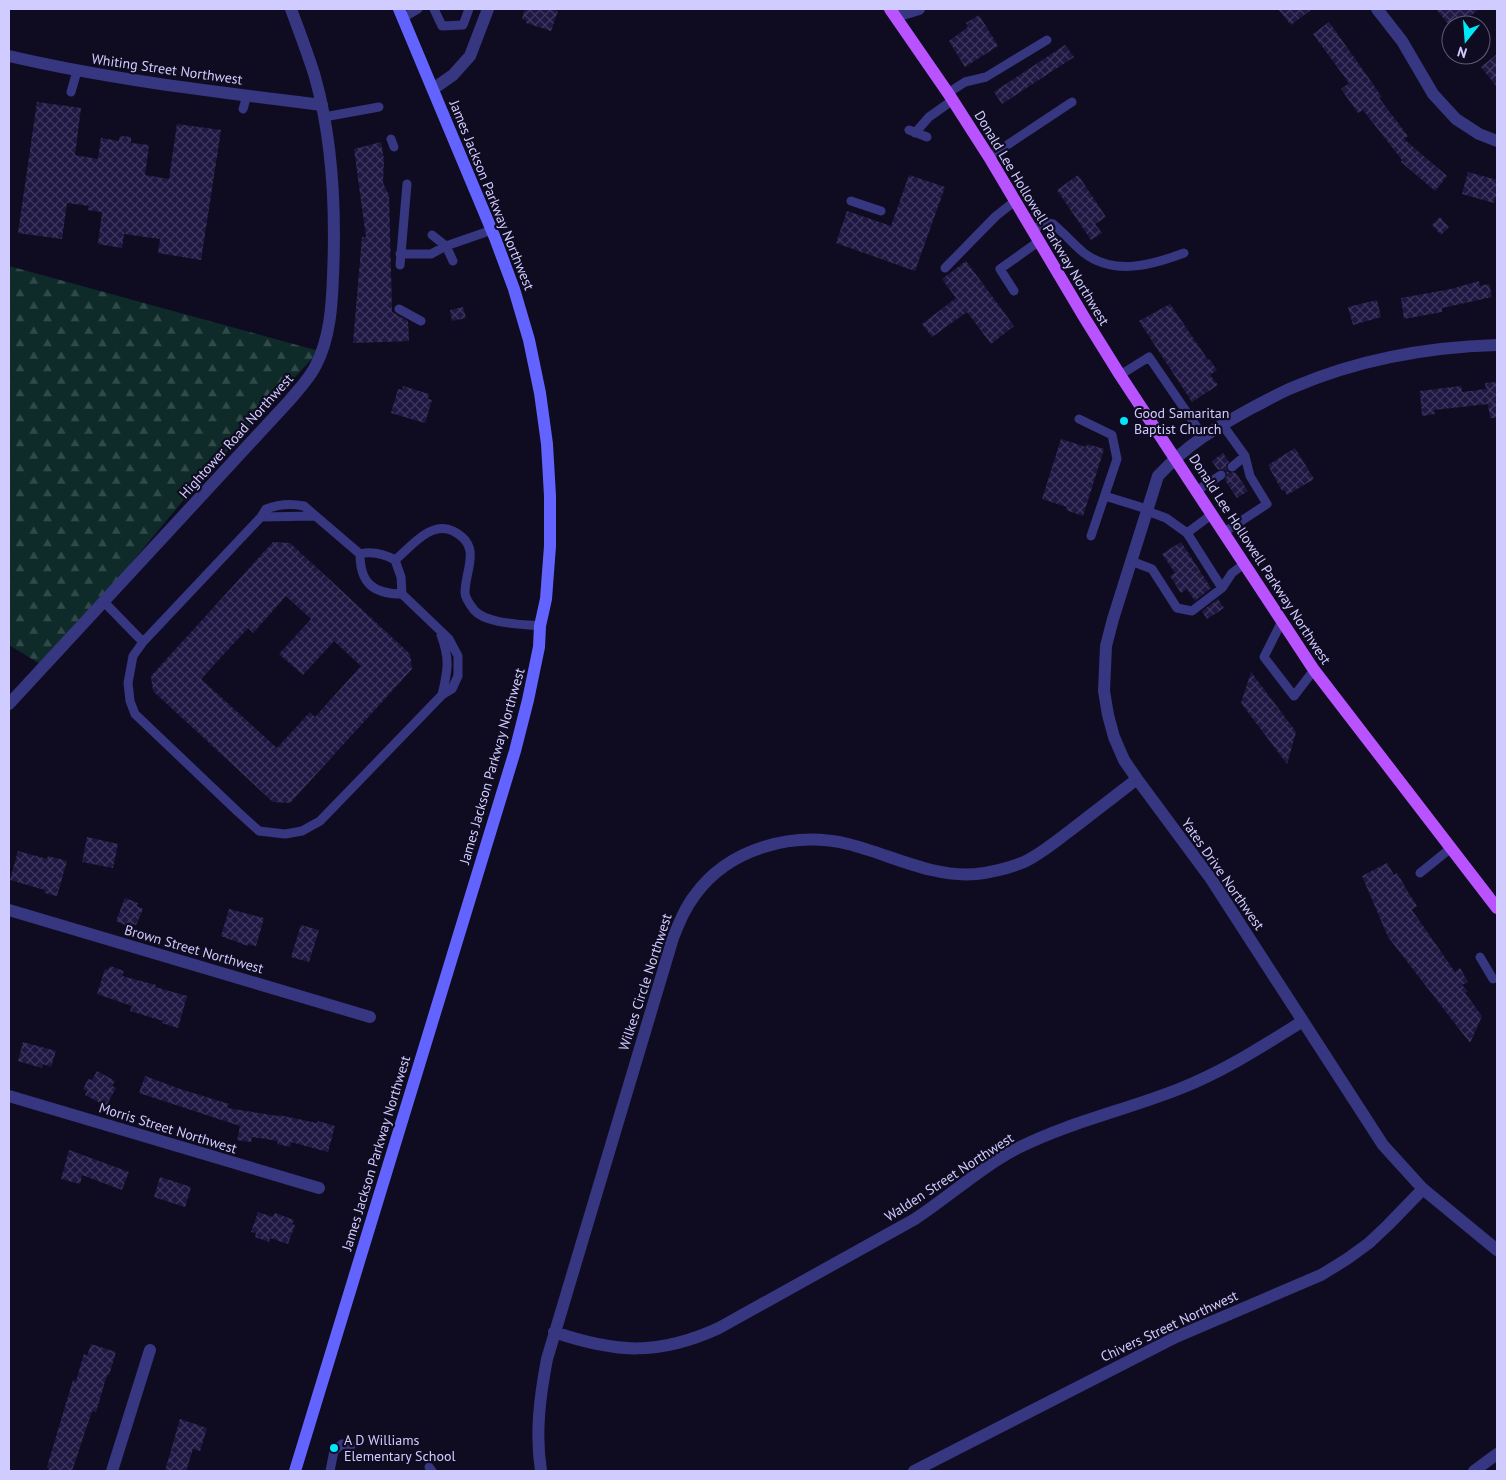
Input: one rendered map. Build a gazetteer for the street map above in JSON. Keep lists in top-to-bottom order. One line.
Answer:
{"streets":{"main road":["James Jackson Parkway Northwest","Donald Lee Hollowell Parkway Northwest"],"street":["Whiting Street Northwest","Hightower Road Northwest","Yates Drive Northwest","Brown Street Northwest","Wilkes Circle Northwest","Morris Street Northwest","Walden Street Northwest","Chivers Street Northwest"]},"crossings":[["Whiting Street Northwest","Hightower Road Northwest"],["Donald Lee Hollowell Parkway Northwest","Yates Drive Northwest"],["Yates Drive Northwest","Wilkes Circle Northwest"],["Yates Drive Northwest","Walden Street Northwest"],["Yates Drive Northwest","Chivers Street Northwest"],["Wilkes Circle Northwest","Walden Street Northwest"]],"places":["Good Samaritan Baptist Church","A D Williams Elementary School"],"north":"bottom"}
